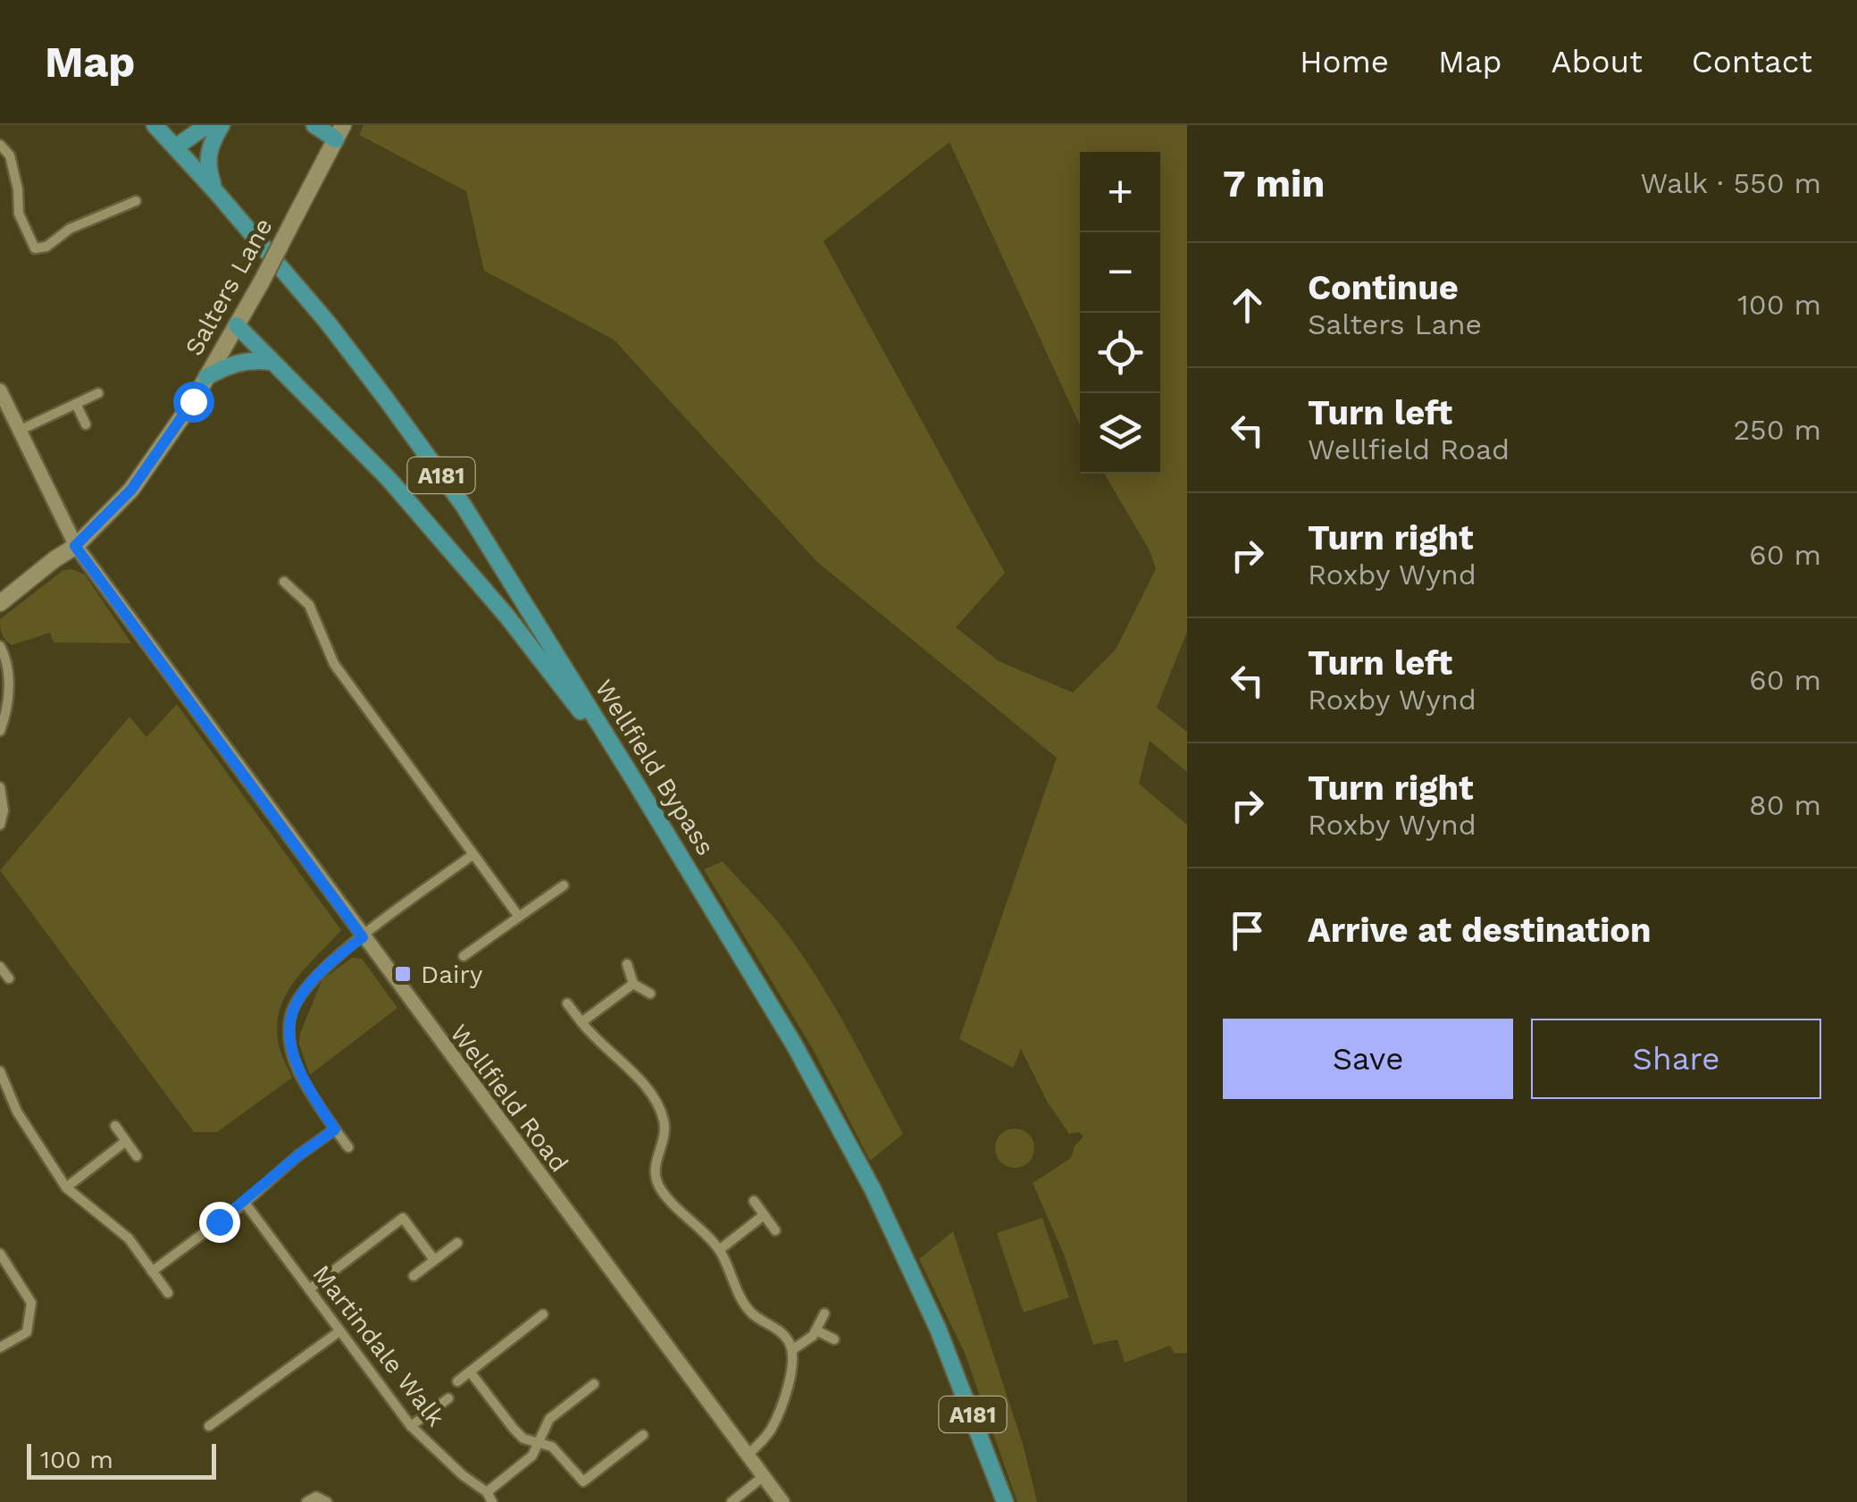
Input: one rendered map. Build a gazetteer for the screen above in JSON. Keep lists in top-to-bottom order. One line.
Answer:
{"streets":{"main road":["Salters Lane","A181","Wellfield Bypass"],"street":["Wellfield Road","Martindale Walk"]},"crossings":[["Salters Lane","Wellfield Road"]],"places":{"transit":["Dairy"]},"scale_bar":"100 m","page":{"header":"Map","nav":["Home","Map","About","Contact"],"heading":["7 min","Walk · 550 m"],"map_buttons":["+","−"],"list":[["Continue","Salters Lane","100 m"],["Turn left","Wellfield Road","250 m"],["Turn right","Roxby Wynd","60 m"],["Turn left","Roxby Wynd","60 m"],["Turn right","Roxby Wynd","80 m"],"Arrive at destination"],"buttons":["Save","Share"],"scale":"100 m"}}
